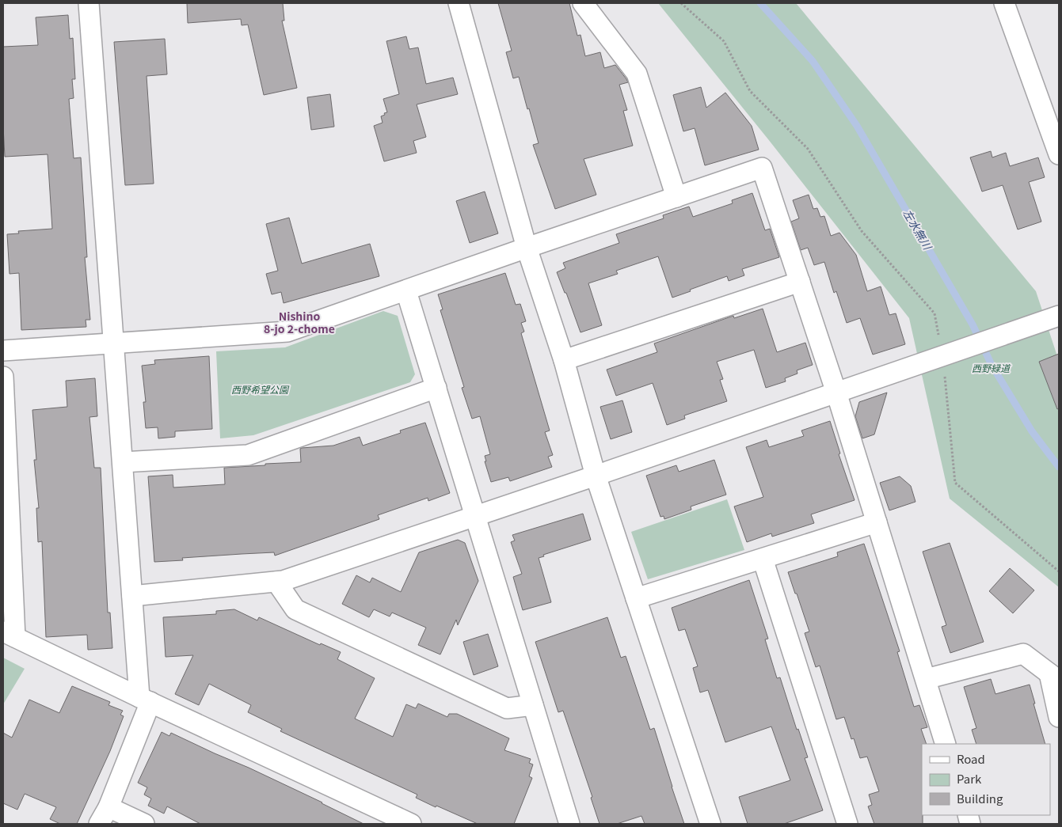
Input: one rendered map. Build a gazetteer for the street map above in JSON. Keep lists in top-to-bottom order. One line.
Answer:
{"districts":["Nishino 8-jo 2-chome"],"water":["左水無川"],"parks":["西野緑道","西野希望公園"],"legend":["Road","Park","Building"]}
